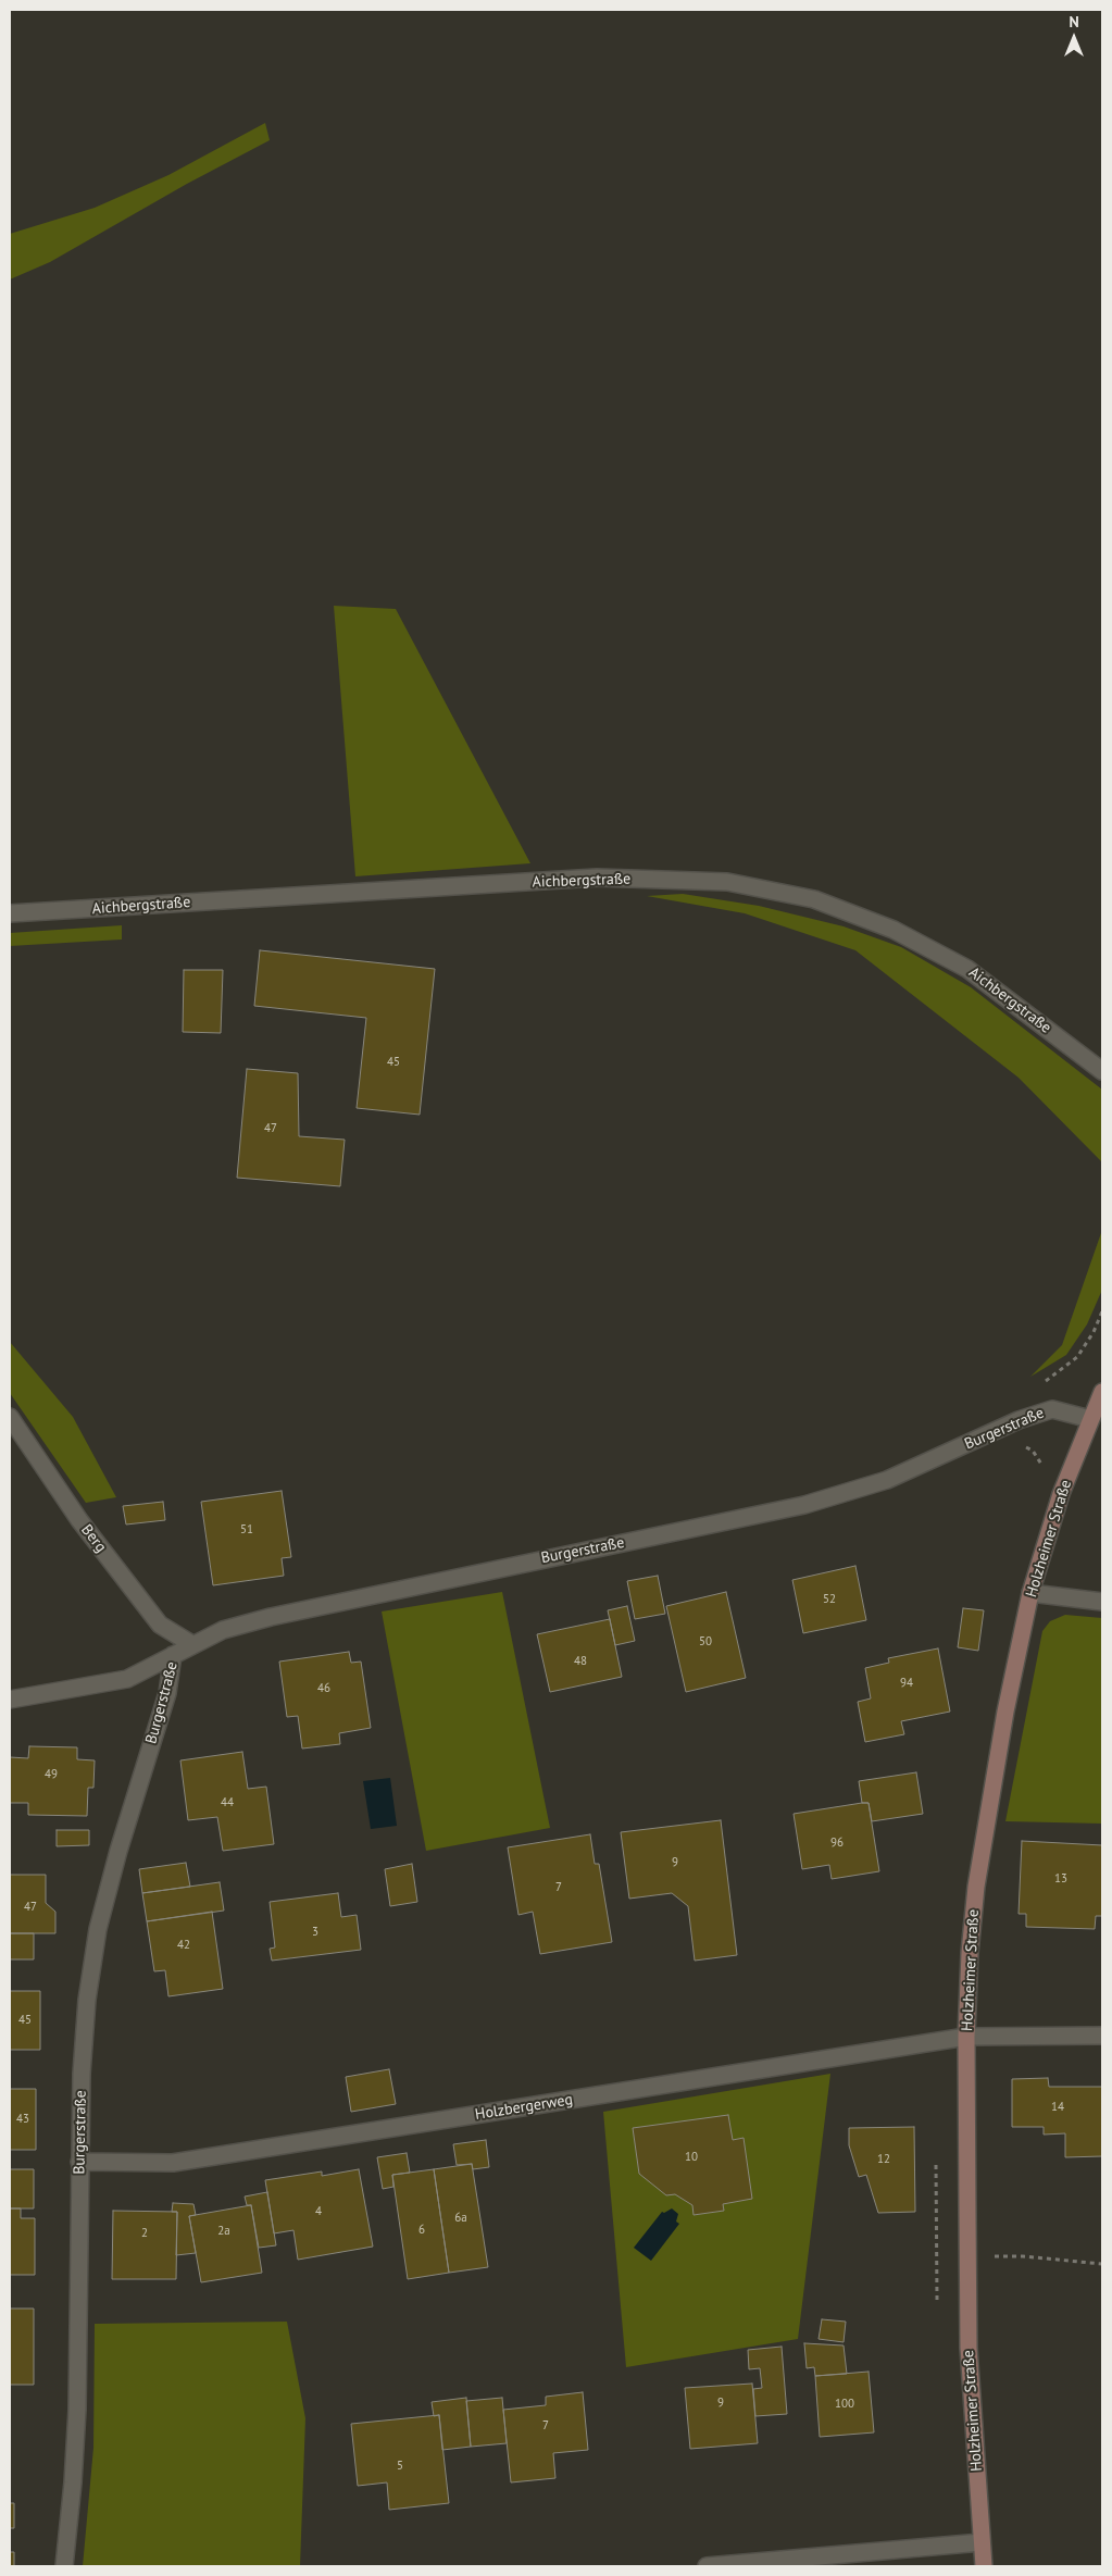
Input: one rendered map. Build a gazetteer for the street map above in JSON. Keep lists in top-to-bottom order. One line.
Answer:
{"streets":{"street":["Aichbergstraße","Burgerstraße","Berg","Holzheimer Straße","Holzbergerweg"]},"crossings":[["Burgerstraße","Berg"],["Burgerstraße","Holzheimer Straße"],["Burgerstraße","Holzbergerweg"],["Holzheimer Straße","Holzbergerweg"]],"house_numbers":["45","47","51","52","50","48","94","46","49","44","96","9","13","7","47","3","42","45","14","43","10","12","4","6a","6","2a","2","9","100","7","5"],"north":"top"}
